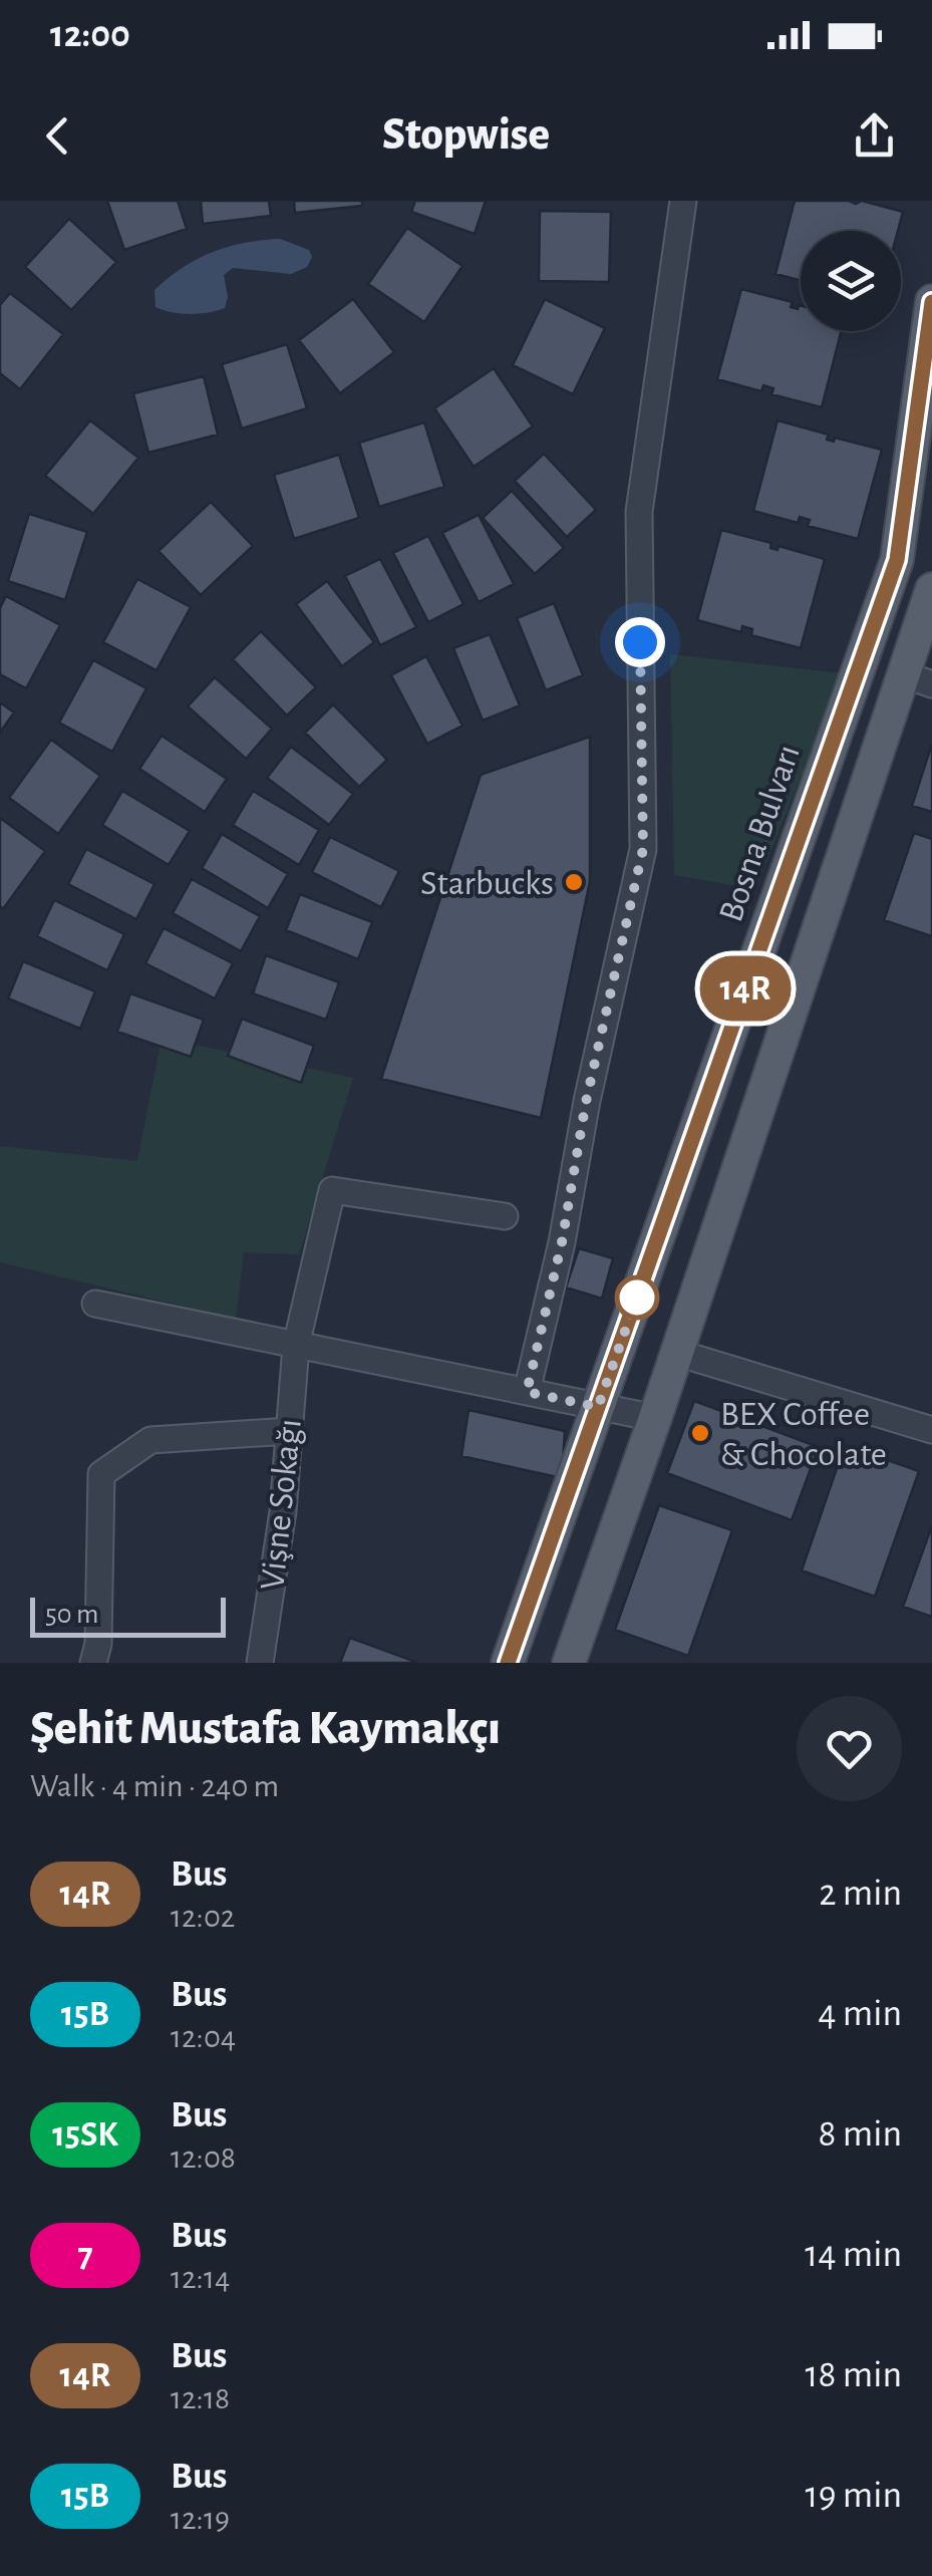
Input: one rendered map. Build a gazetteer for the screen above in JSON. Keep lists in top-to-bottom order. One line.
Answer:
{"streets":{"main road":["Bosna Bulvarı"],"street":["Vişne Sokağı"]},"places":["Starbucks","BEX Coffee & Chocolate"],"lines":["bus line 14R"],"scale_bar":"50 m","page":{"status":"12:00","header":"Stopwise","on_map":"14R","scale":"50 m","heading":["Şehit Mustafa Kaymakçı","Walk · 4 min · 240 m"],"list":[{"mark":"14R","name":"Bus","note":"12:02","value":"2 min"},{"mark":"15B","name":"Bus","note":"12:04","value":"4 min"},{"mark":"15SK","name":"Bus","note":"12:08","value":"8 min"},{"mark":"7","name":"Bus","note":"12:14","value":"14 min"},{"mark":"14R","name":"Bus","note":"12:18","value":"18 min"},{"mark":"15B","name":"Bus","note":"12:19","value":"19 min"}]}}
